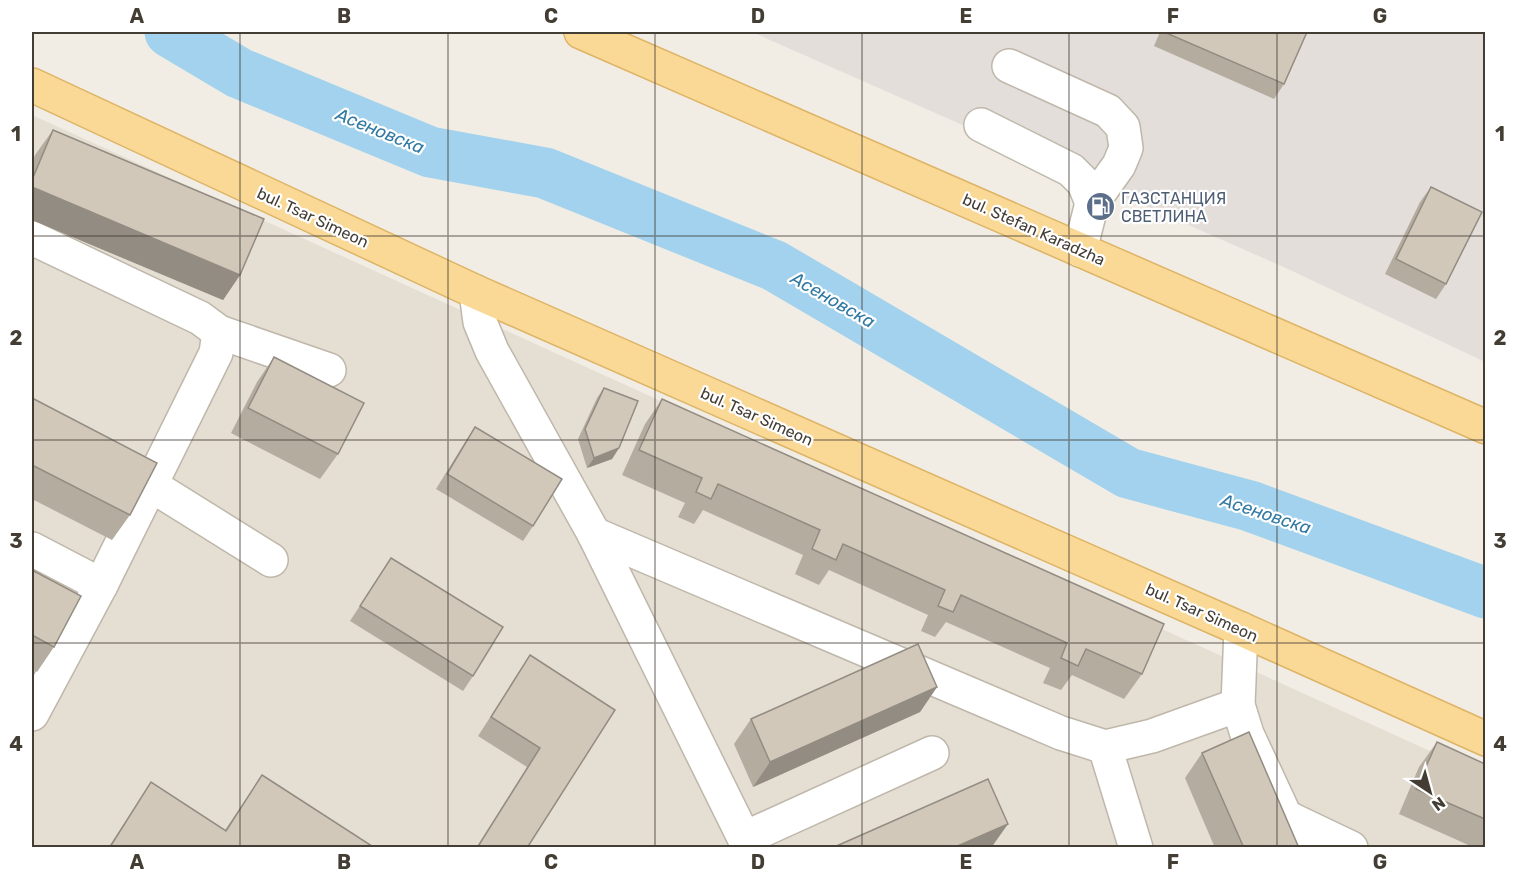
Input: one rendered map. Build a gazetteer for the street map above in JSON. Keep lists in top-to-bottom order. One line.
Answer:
{"streets":{"main road":["bul. Tsar Simeon","bul. Stefan Karadzha"]},"water":["Асеновска"],"places":{"fuel station":["ГАЗСТАНЦИЯ СВЕТЛИНА"]},"north":"bottom right","grid":{"columns":["A","B","C","D","E","F","G"],"rows":["1","2","3","4"]}}
